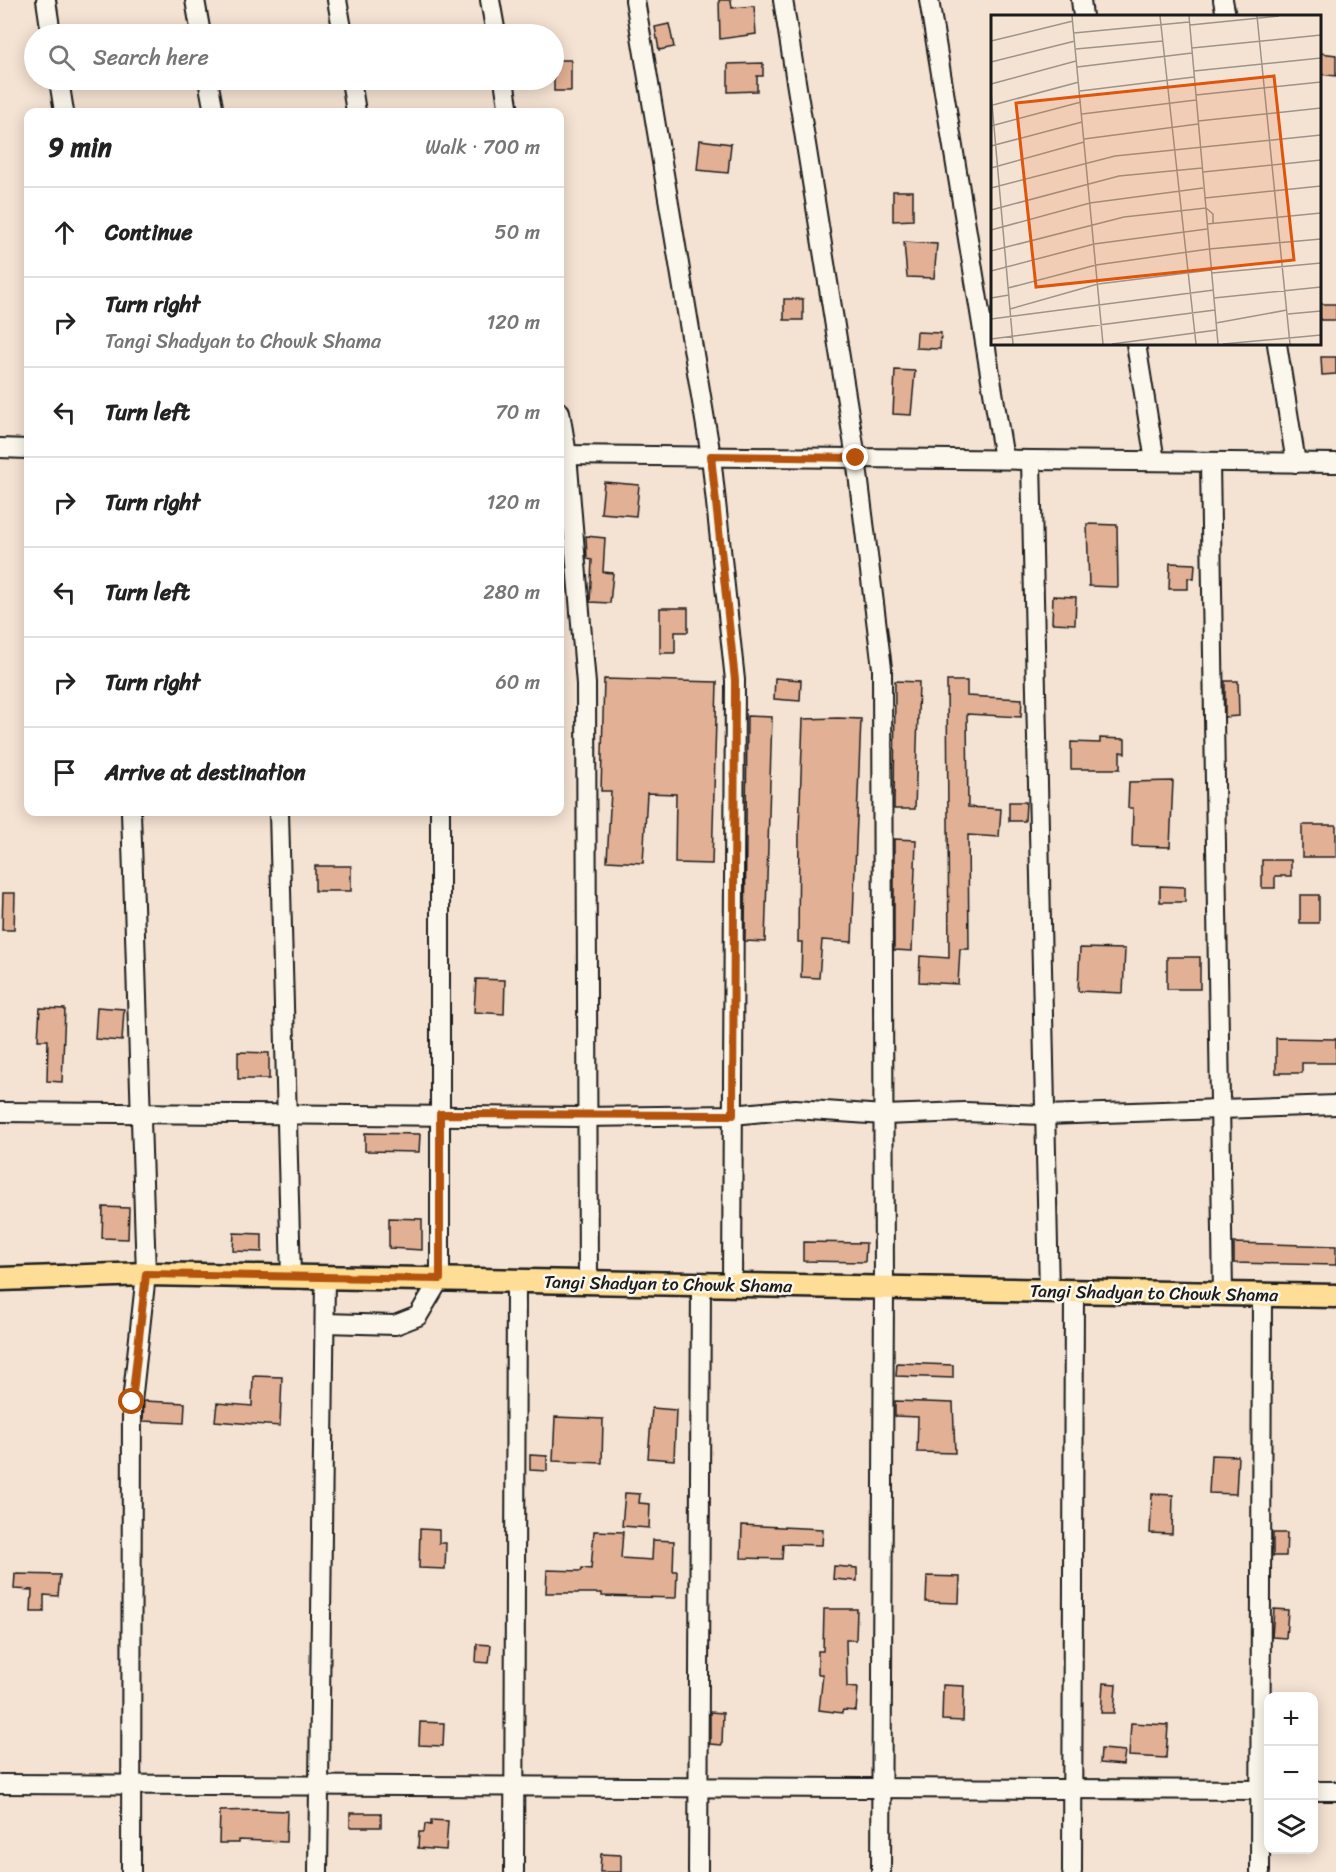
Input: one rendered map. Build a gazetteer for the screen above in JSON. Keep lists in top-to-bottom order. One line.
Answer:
{"streets":{"main road":["Tangi Shadyan to Chowk Shama"]},"page":{"search":"Search here","heading":["9 min","Walk · 700 m"],"list":[["Continue","50 m"],["Turn right","Tangi Shadyan to Chowk Shama","120 m"],["Turn left","70 m"],["Turn right","120 m"],["Turn left","280 m"],["Turn right","60 m"],"Arrive at destination"],"map_buttons":["+","−"]}}
